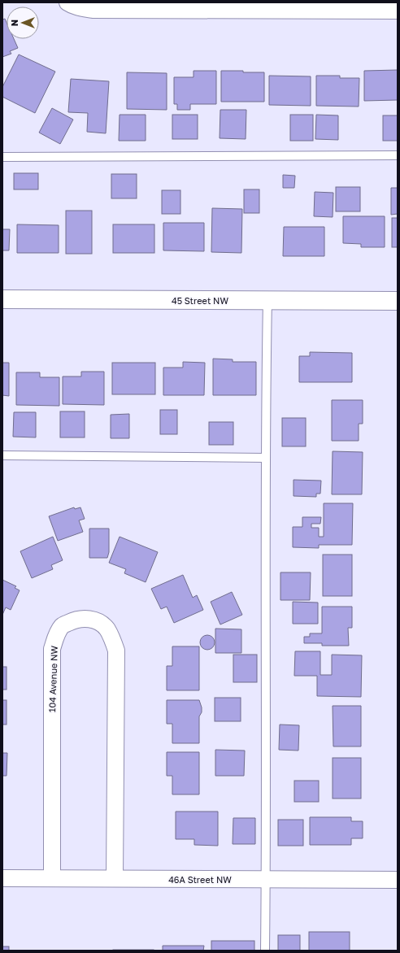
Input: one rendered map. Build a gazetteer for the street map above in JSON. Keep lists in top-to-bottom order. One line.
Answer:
{"streets":{"street":["45 Street NW","104 Avenue NW","46A Street NW"]},"crossings":[["104 Avenue NW","46A Street NW"]],"north":"left"}
